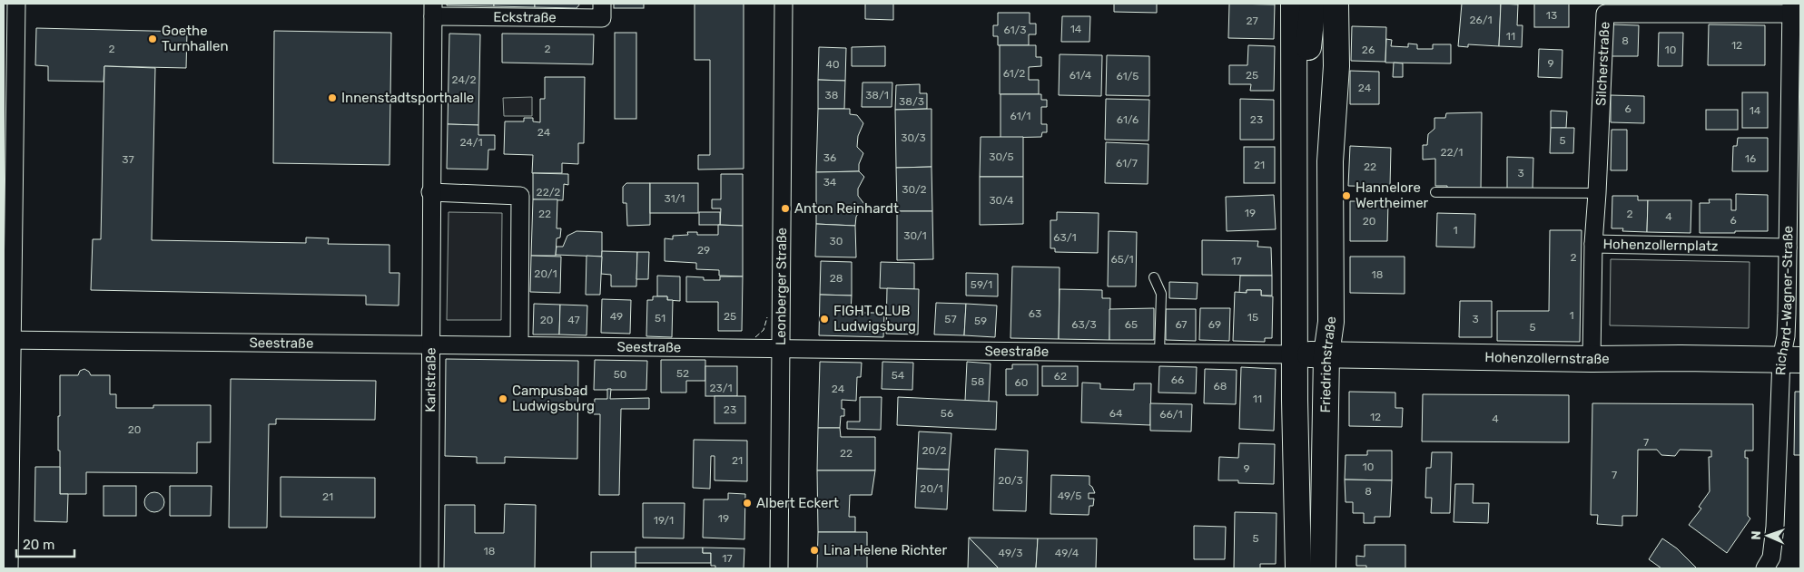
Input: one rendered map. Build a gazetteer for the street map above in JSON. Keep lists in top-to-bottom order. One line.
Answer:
{"streets":{"main road":["Hohenzollernstraße","Friedrichstraße"],"street":["Eckstraße","Silcherstraße","Hohenzollernplatz","Leonberger Straße","Richard-Wagner-Straße","Seestraße","Karlstraße"]},"crossings":[["Eckstraße","Karlstraße"],["Silcherstraße","Hohenzollernplatz"],["Silcherstraße","Richard-Wagner-Straße"],["Hohenzollernplatz","Richard-Wagner-Straße"],["Hohenzollernplatz","Hohenzollernstraße"],["Leonberger Straße","Seestraße"],["Richard-Wagner-Straße","Hohenzollernstraße"],["Seestraße","Hohenzollernstraße"],["Seestraße","Friedrichstraße"],["Seestraße","Karlstraße"],["Hohenzollernstraße","Friedrichstraße"]],"places":["Goethe Turnhallen","Innenstadtsporthalle","Hannelore Wertheimer","Anton Reinhardt","FIGHT CLUB Ludwigsburg","Campusbad Ludwigsburg","Albert Eckert","Lina Helene Richter"],"house_numbers":["13","26/1","27","14","61/3","11","8","12","2","2","26","10","9","40","61/2","61/4","25","61/5","24/2","24","38","38/1","38/3","6","14","61/1","61/6","23","24","30/3","5","24/1","22/1","30/5","36","16","37","61/7","21","22","3","34","30/2","22/2","31/1","30/4","19","22","2","4","6","20","1","30/1","63/1","30","29","2","65/1","17","20/1","18","28","59/1","63","1","49","25","15","51","57","3","20","47","59","63/3","65","67","69","5","52","50","54","62","66","58","60","68","23/1","24","11","23","56","64","66/1","12","4","20","7","20/2","22","21","10","9","7","20/3","20/1","8","49/5","21","19","19/1","5","18","49/3","49/4","17"],"scale_bar":"20 m","north":"left"}
